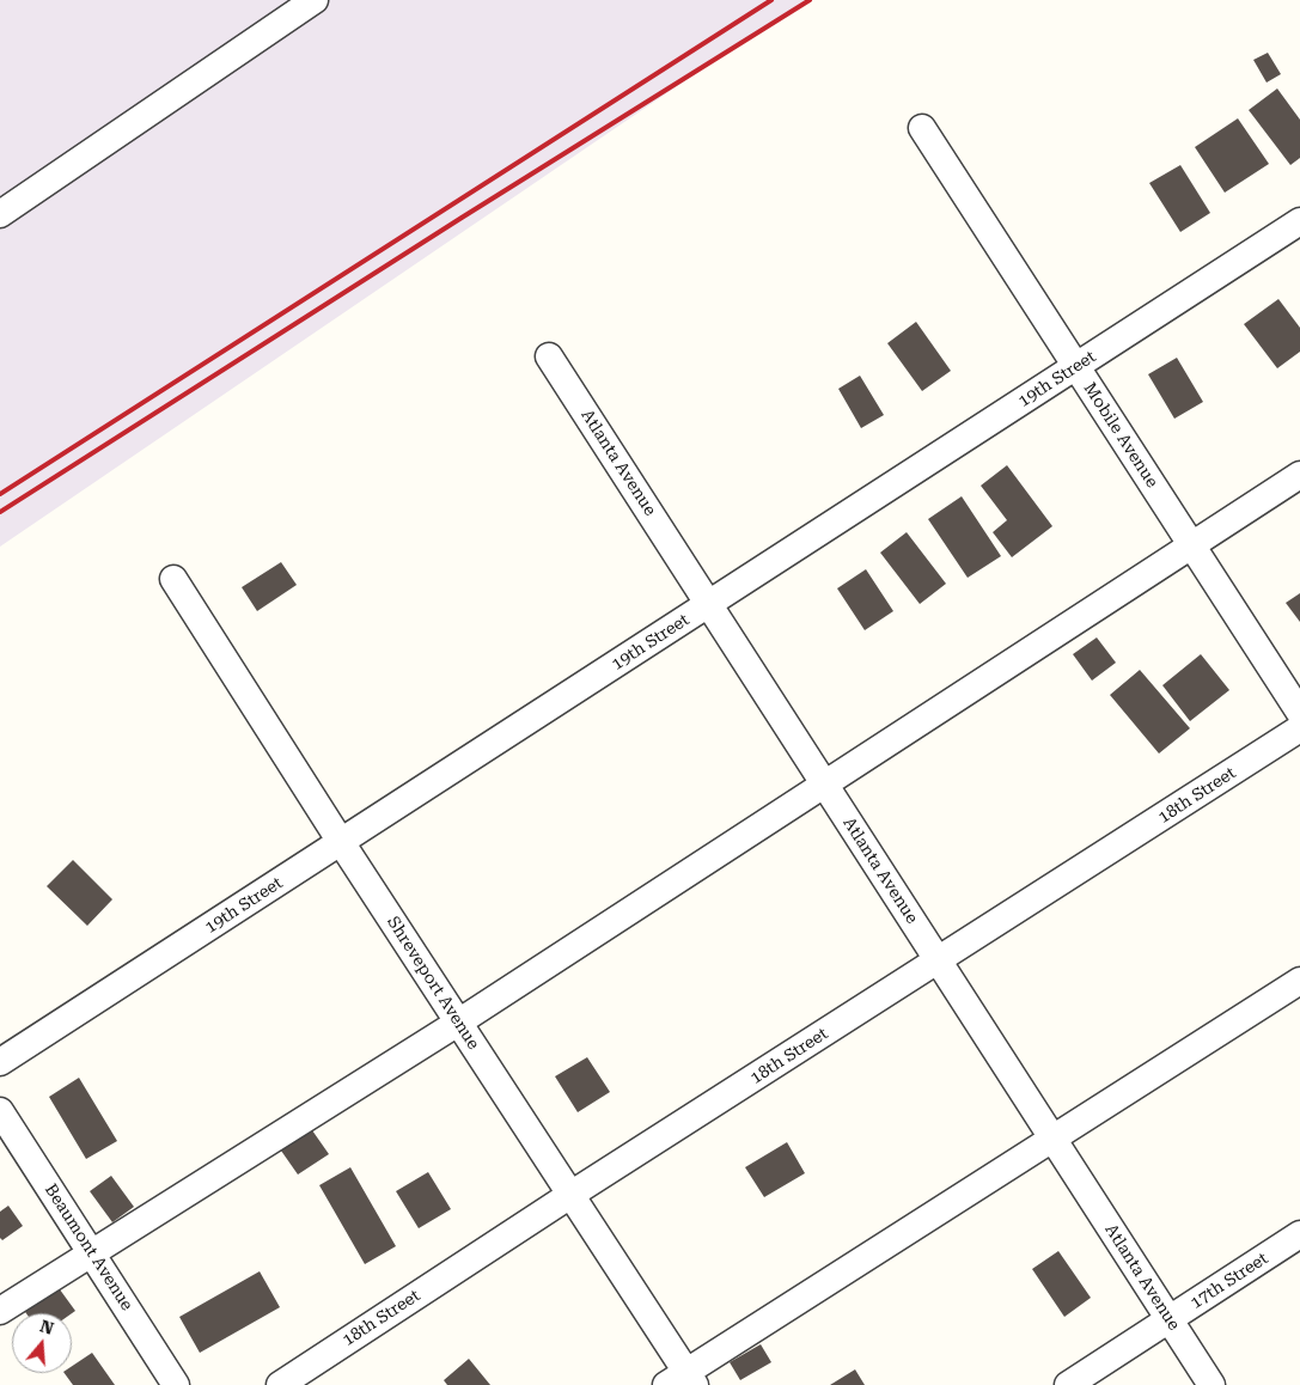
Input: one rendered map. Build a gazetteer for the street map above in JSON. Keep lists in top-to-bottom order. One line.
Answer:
{"streets":{"street":["19th Street","Mobile Avenue","Atlanta Avenue","18th Street","Shreveport Avenue","Beaumont Avenue","17th Street"]},"crossings":[["19th Street","Mobile Avenue"],["19th Street","Atlanta Avenue"],["19th Street","Shreveport Avenue"],["Atlanta Avenue","18th Street"],["Atlanta Avenue","17th Street"],["18th Street","Shreveport Avenue"]],"north":"top"}
